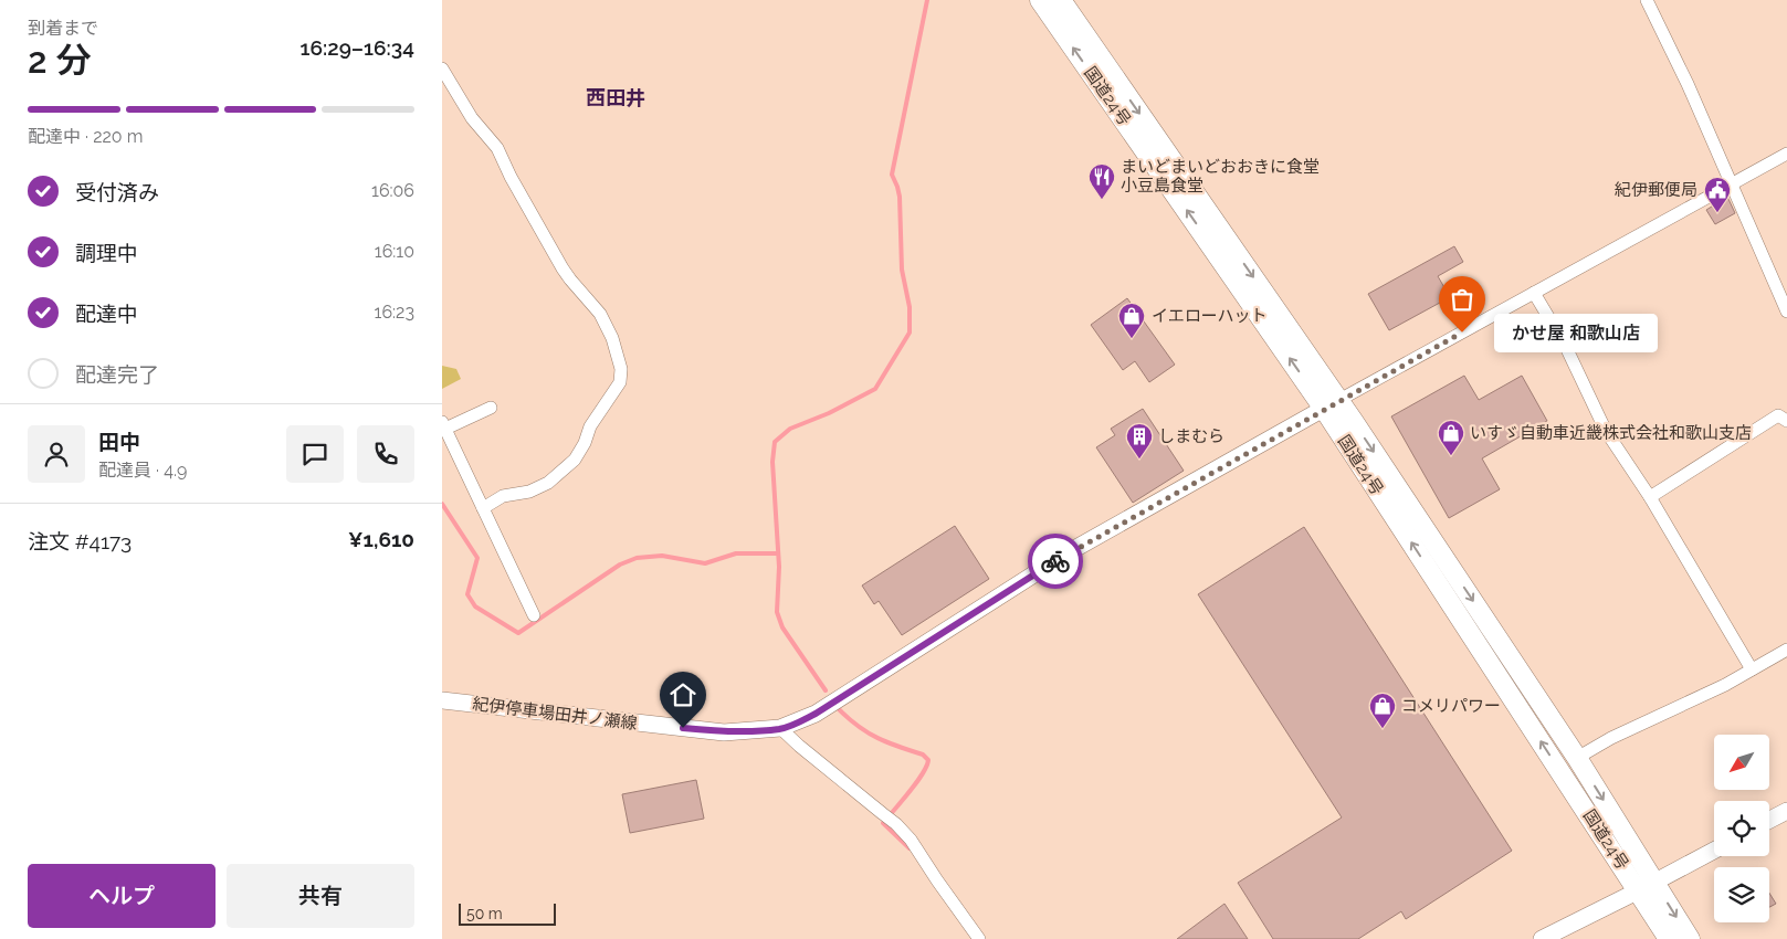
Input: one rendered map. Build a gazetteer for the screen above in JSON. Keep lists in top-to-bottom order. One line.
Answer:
{"streets":{"highway":["国道24号"],"main road":["紀伊停車場田井ノ瀬線"]},"crossings":[["国道24号","紀伊停車場田井ノ瀬線"]],"districts":["西田井"],"places":{"restaurant":["まいどまいどおおきに食堂 小豆島食堂"],"public building":["紀伊郵便局"],"other":["かせ屋 和歌山店"],"shop":["イエローハット","いすゞ自動車近畿株式会社和歌山支店","コメリパワー"],"building":["しまむら"]},"scale_bar":"50 m","north":"bottom left","page":{"heading":["2 分","到着まで","16:29–16:34"],"panel":["田中","配達員 · 4.9","注文 #4173","¥1,610"],"bar":"配達中 · 220 m","list":[["受付済み","16:06"],["調理中","16:10"],["配達中","16:23"],"配達完了"],"bubble":"かせ屋 和歌山店","buttons":["ヘルプ","共有"],"scale":"50 m"}}
